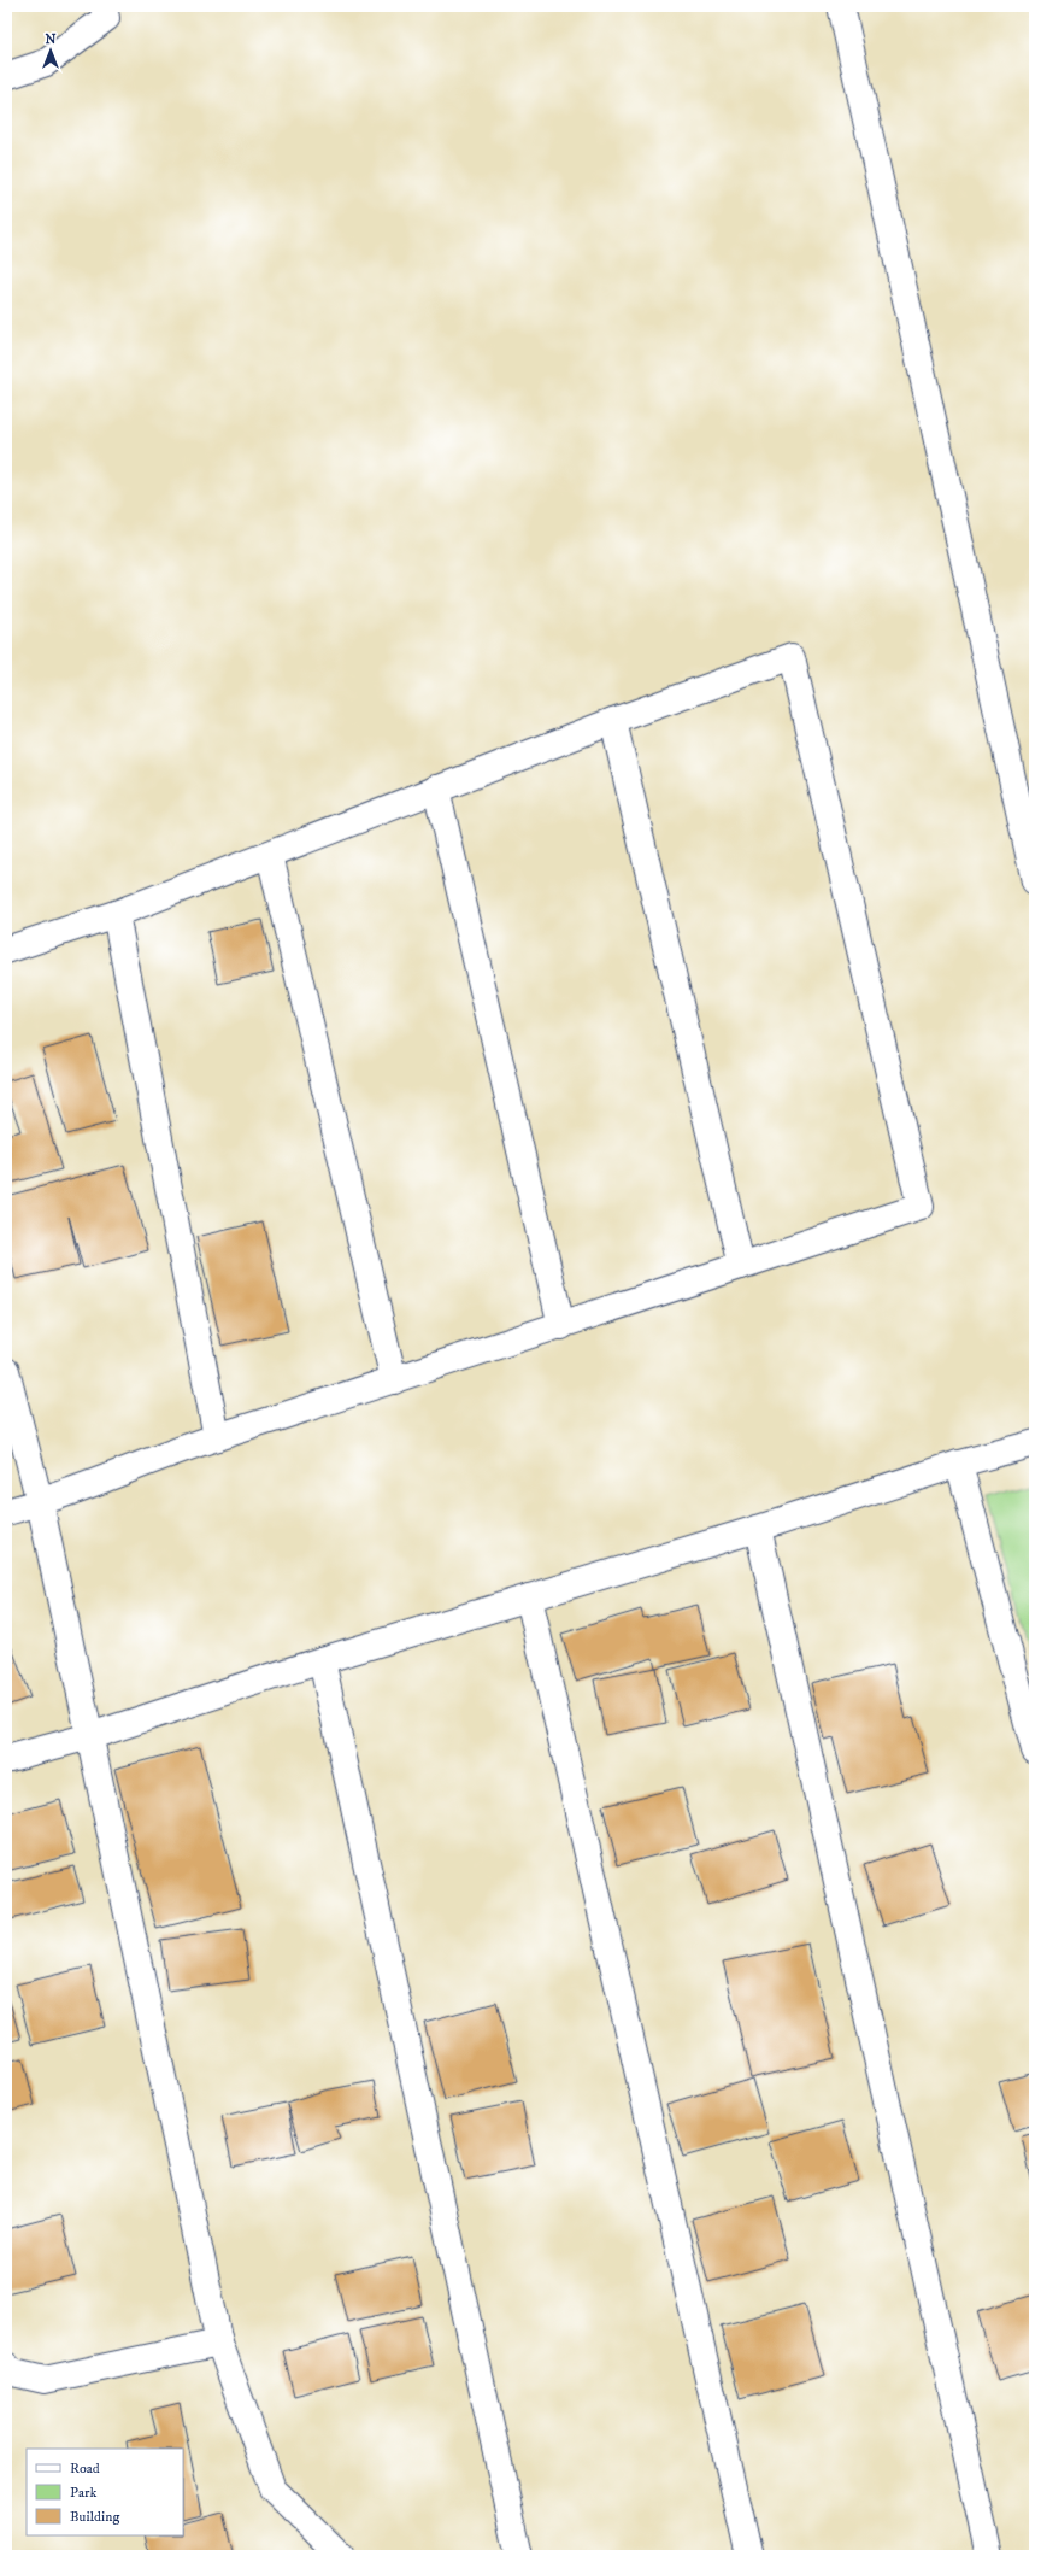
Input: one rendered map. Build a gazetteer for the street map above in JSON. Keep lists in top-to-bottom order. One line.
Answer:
{"legend":["Road","Park","Building"],"north":"top"}
